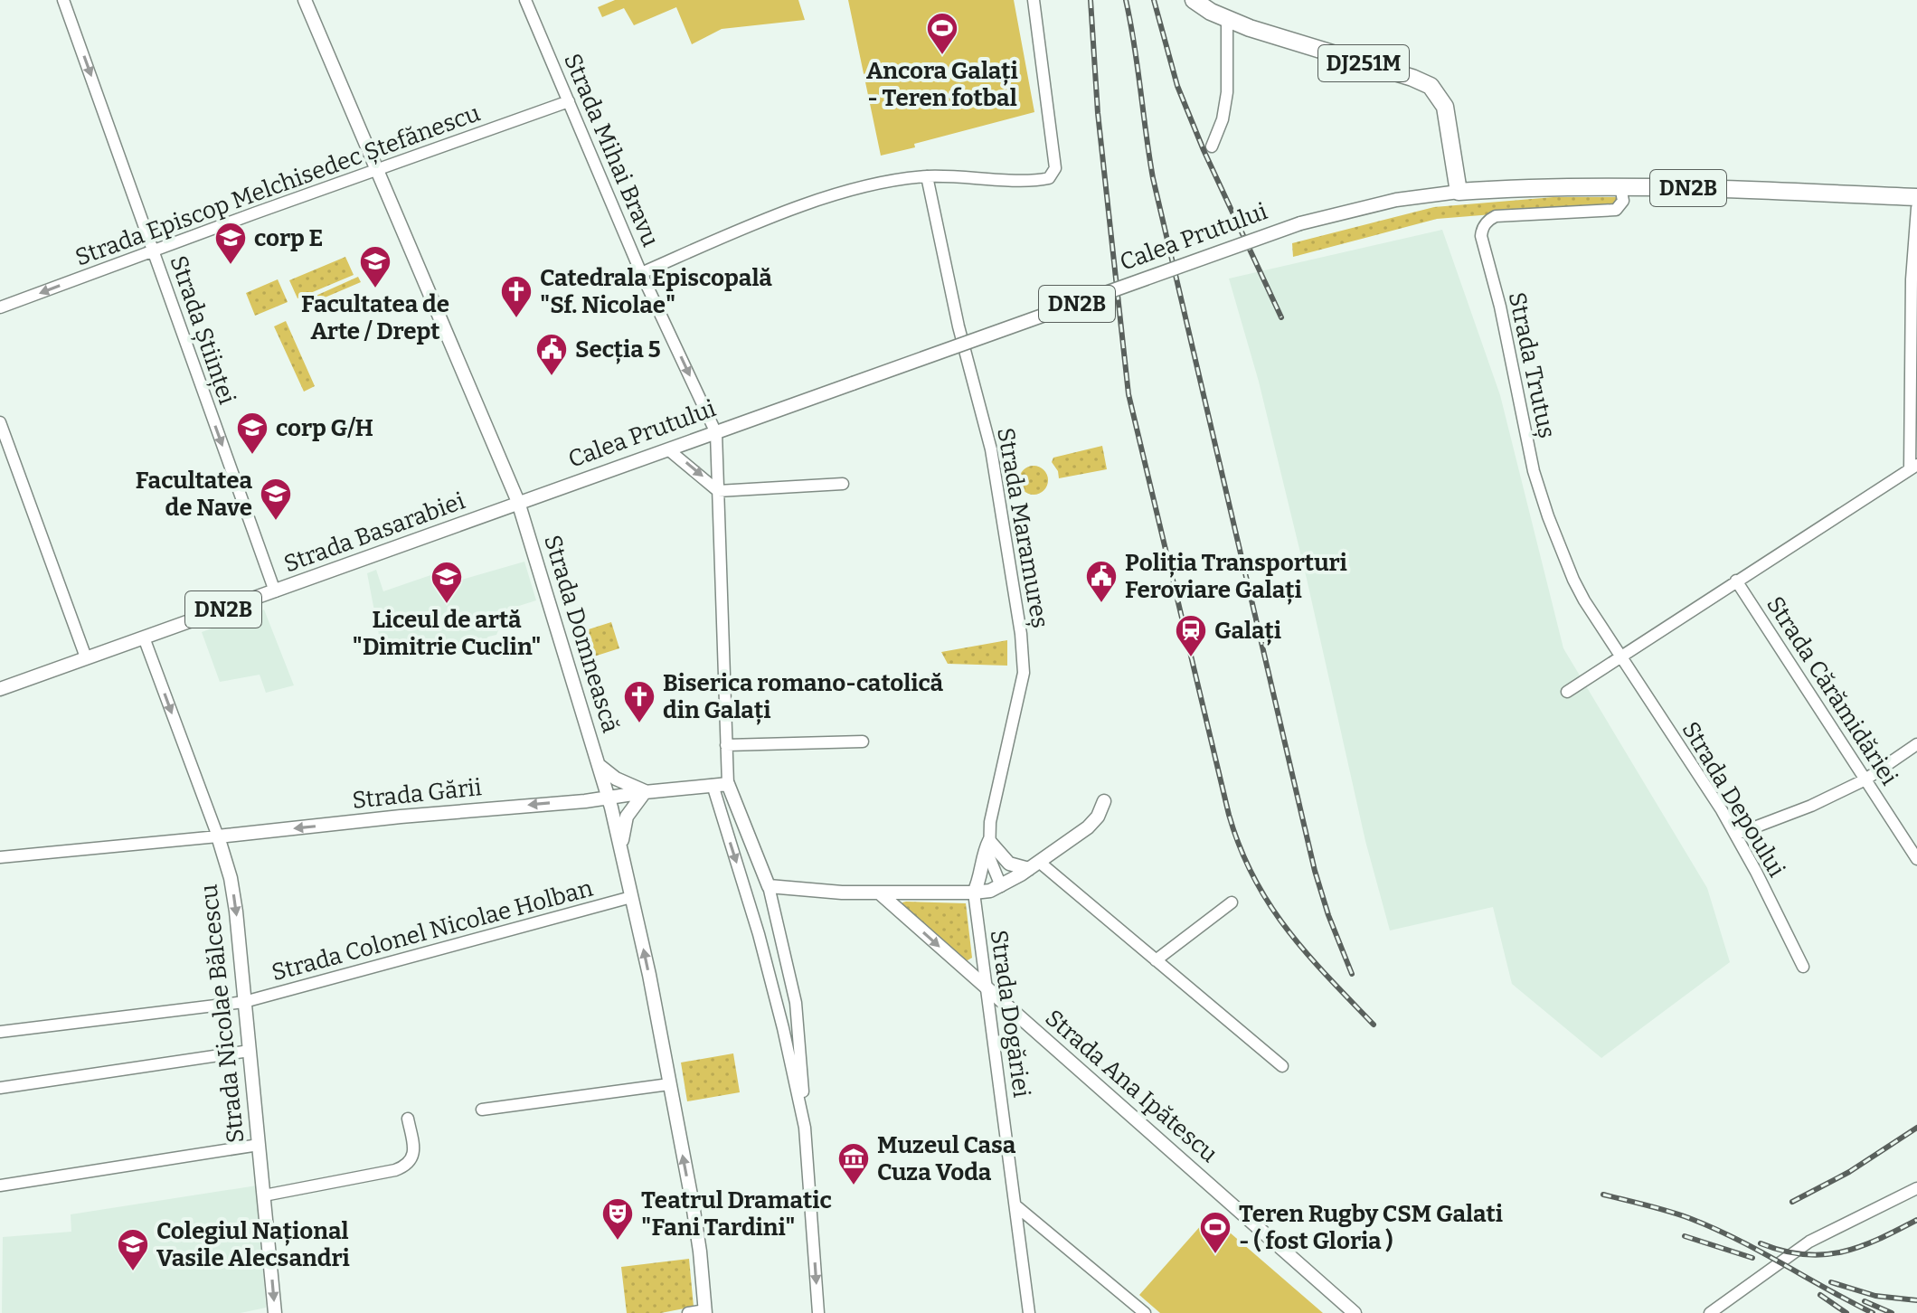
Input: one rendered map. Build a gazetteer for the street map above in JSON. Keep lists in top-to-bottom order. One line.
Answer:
{"streets":{"highway":["DJ251M","DN2B","Calea Prutului"],"main road":["Strada Basarabiei","Strada Domnească","Strada Gării","Strada Nicolae Bălcescu","Strada Ana Ipătescu"],"street":["Strada Mihai Bravu","Strada Episcop Melchisedec Ștefănescu","Strada Științei","Strada Trutuș","Strada Maramureș","Strada Cărămidăriei","Strada Depoului","Strada Colonel Nicolae Holban","Strada Dogăriei"]},"crossings":[["DJ251M","Calea Prutului"],["Strada Mihai Bravu","Strada Episcop Melchisedec Ștefănescu"],["Strada Mihai Bravu","Calea Prutului"],["Strada Episcop Melchisedec Ștefănescu","Strada Științei"],["Strada Episcop Melchisedec Ștefănescu","Strada Domnească"],["Calea Prutului","Strada Trutuș"],["Calea Prutului","Strada Basarabiei"],["Calea Prutului","Strada Domnească"],["Strada Științei","Strada Basarabiei"],["Strada Trutuș","Strada Depoului"],["Strada Basarabiei","Strada Domnească"],["Strada Basarabiei","Strada Nicolae Bălcescu"],["Strada Domnească","Strada Gării"],["Strada Domnească","Strada Colonel Nicolae Holban"],["Strada Gării","Strada Nicolae Bălcescu"],["Strada Colonel Nicolae Holban","Strada Nicolae Bălcescu"],["Strada Dogăriei","Strada Ana Ipătescu"]],"one_way":["Strada Mihai Bravu","Strada Științei","Strada Gării","Strada Nicolae Bălcescu"],"places":{"sports":["Ancora Galați - Teren fotbal","Teren Rugby CSM Galati - ( fost Gloria )"],"school or university":["corp E","Facultatea de Arte / Drept","corp G/H","Facultatea de Nave","Liceul de artă \"Dimitrie Cuclin\"","Colegiul Național Vasile Alecsandri"],"church":["Catedrala Episcopală \"Sf. Nicolae\"","Biserica romano-catolică din Galați"],"public building":["Secția 5","Poliția Transporturi Feroviare Galați"],"station":["Galați"],"museum":["Muzeul Casa Cuza Voda"],"theatre":["Teatrul Dramatic \"Fani Tardini\""]}}
